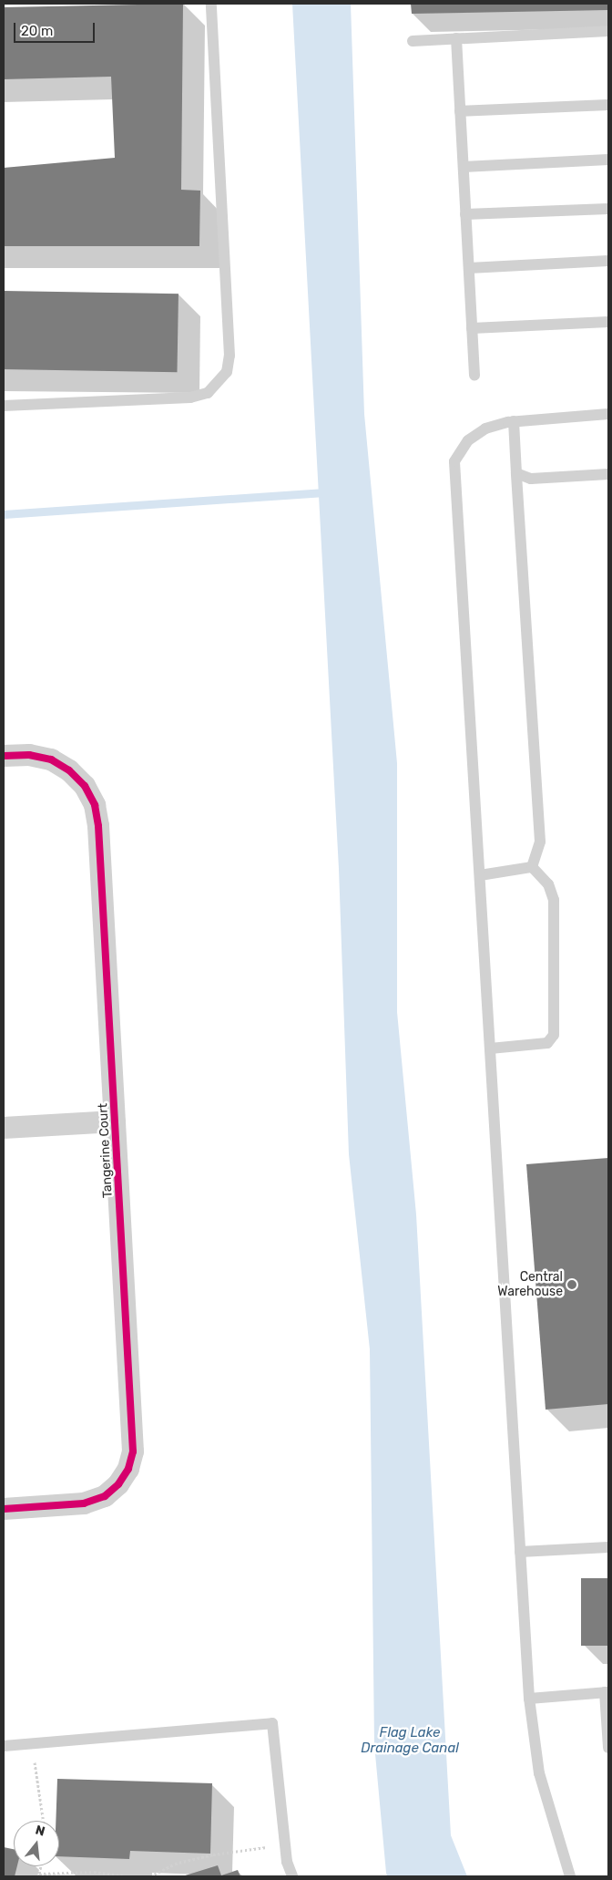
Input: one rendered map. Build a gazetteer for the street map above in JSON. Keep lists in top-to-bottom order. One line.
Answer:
{"streets":{"street":["Tangerine Court"]},"water":["Flag Lake Drainage Canal"],"places":["Central Warehouse"],"scale_bar":"20 m","north":"top"}
